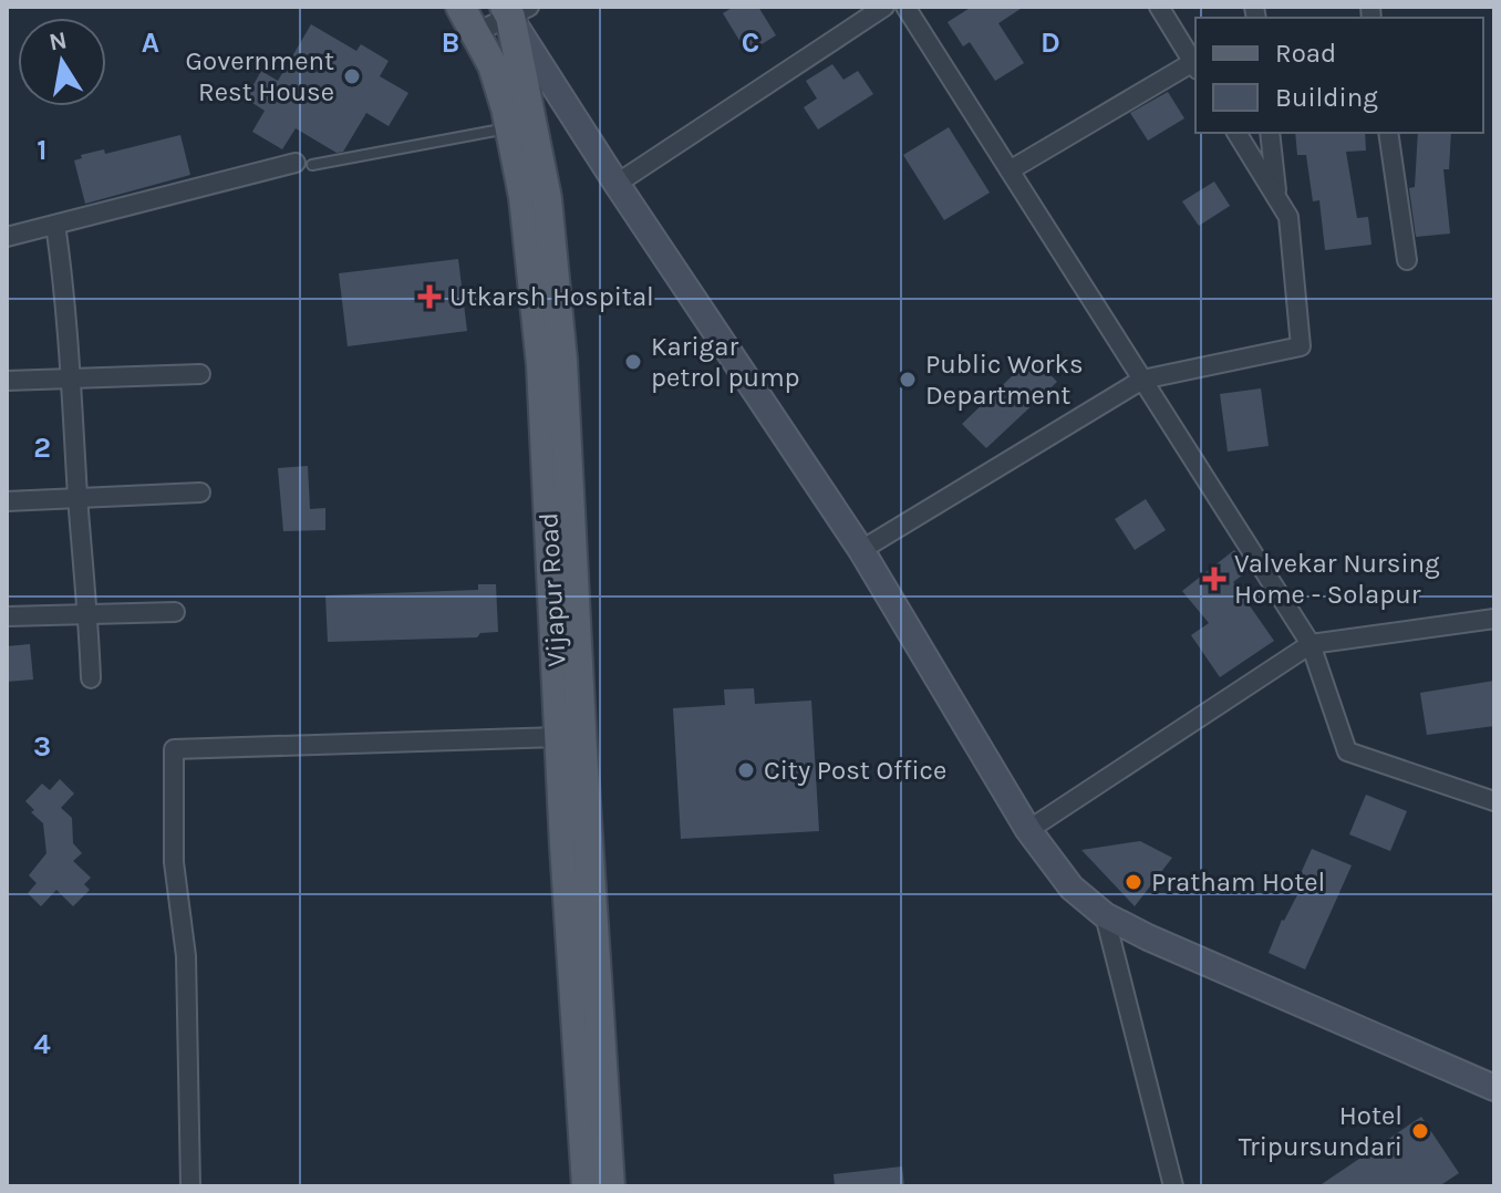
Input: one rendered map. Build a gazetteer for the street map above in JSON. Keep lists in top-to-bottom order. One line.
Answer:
{"streets":{"main road":["Vijapur Road"]},"places":{"other":["Government Rest House","Karigar petrol pump","Public Works Department","City Post Office","Pratham Hotel","Hotel Tripursundari"],"health":["Utkarsh Hospital","Valvekar Nursing Home - Solapur"]},"legend":["Road","Building"],"north":"top","grid":{"columns":["A","B","C","D"],"rows":["1","2","3","4"]}}
